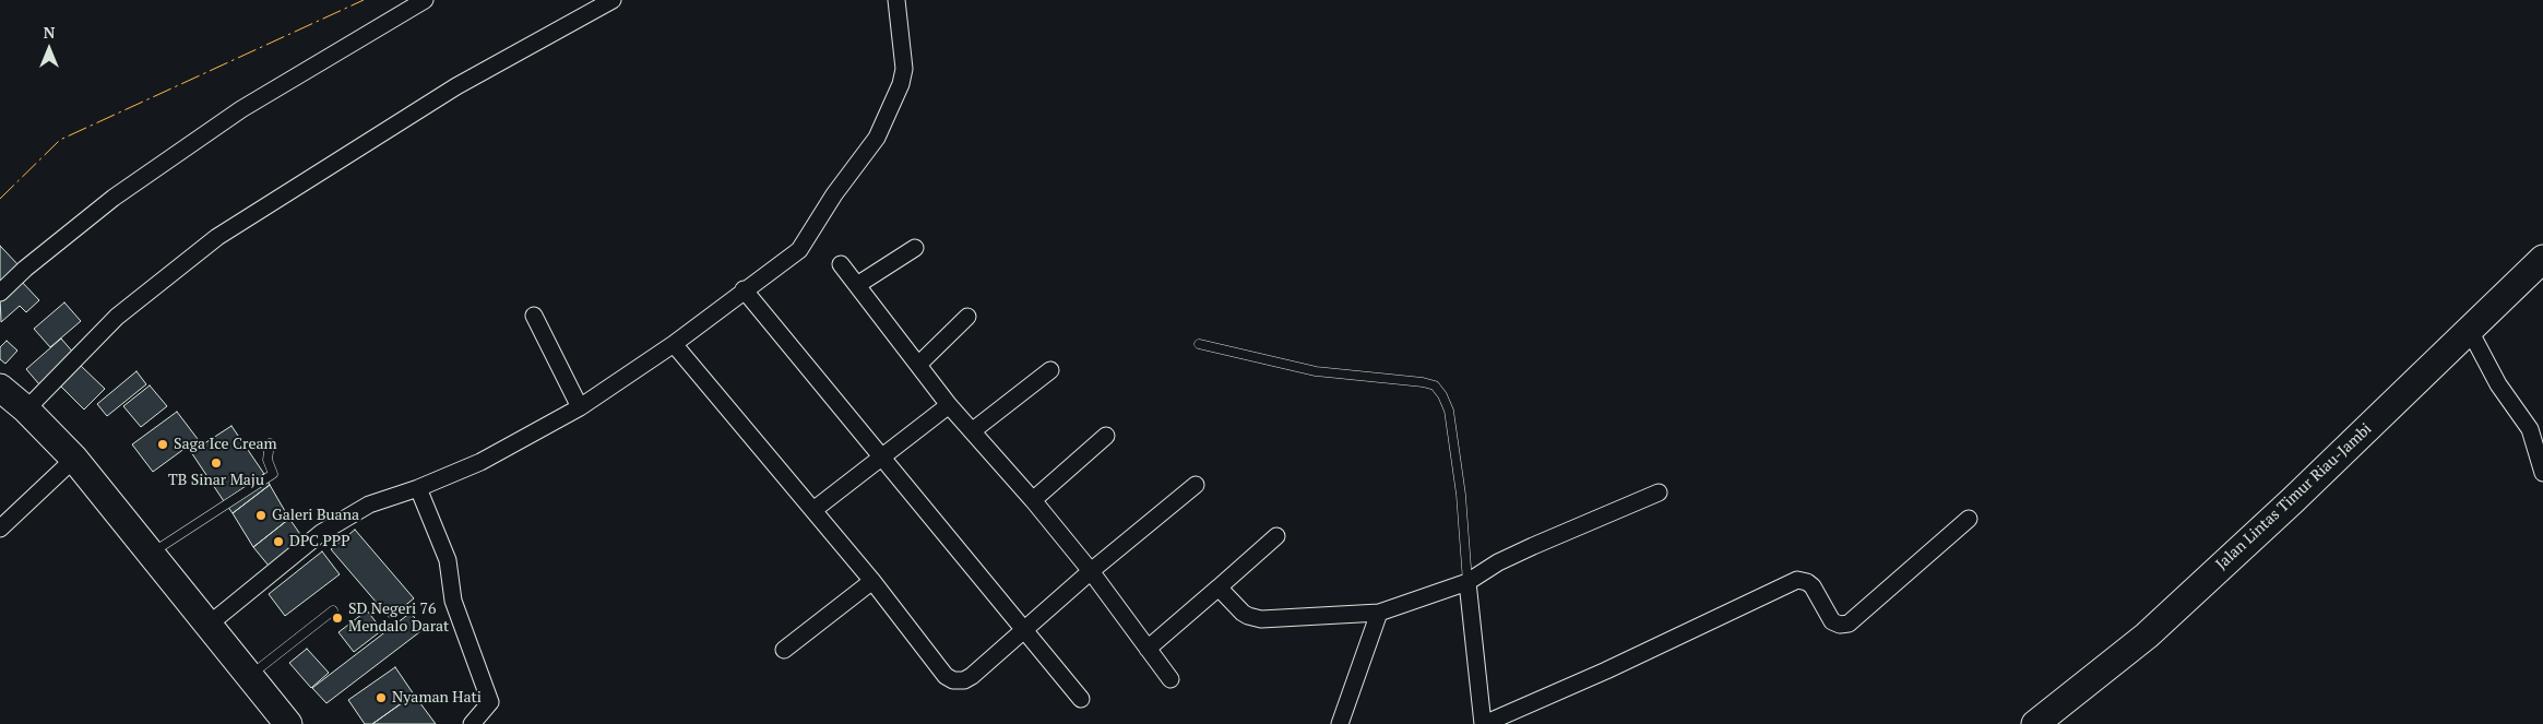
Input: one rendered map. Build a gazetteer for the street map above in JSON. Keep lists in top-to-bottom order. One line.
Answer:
{"streets":{"highway":["Jalan Lintas Timur Riau-Jambi"]},"places":["Saga Ice Cream","TB Sinar Maju","Galeri Buana","DPC PPP","SD Negeri 76 Mendalo Darat","Nyaman Hati"],"north":"top"}
